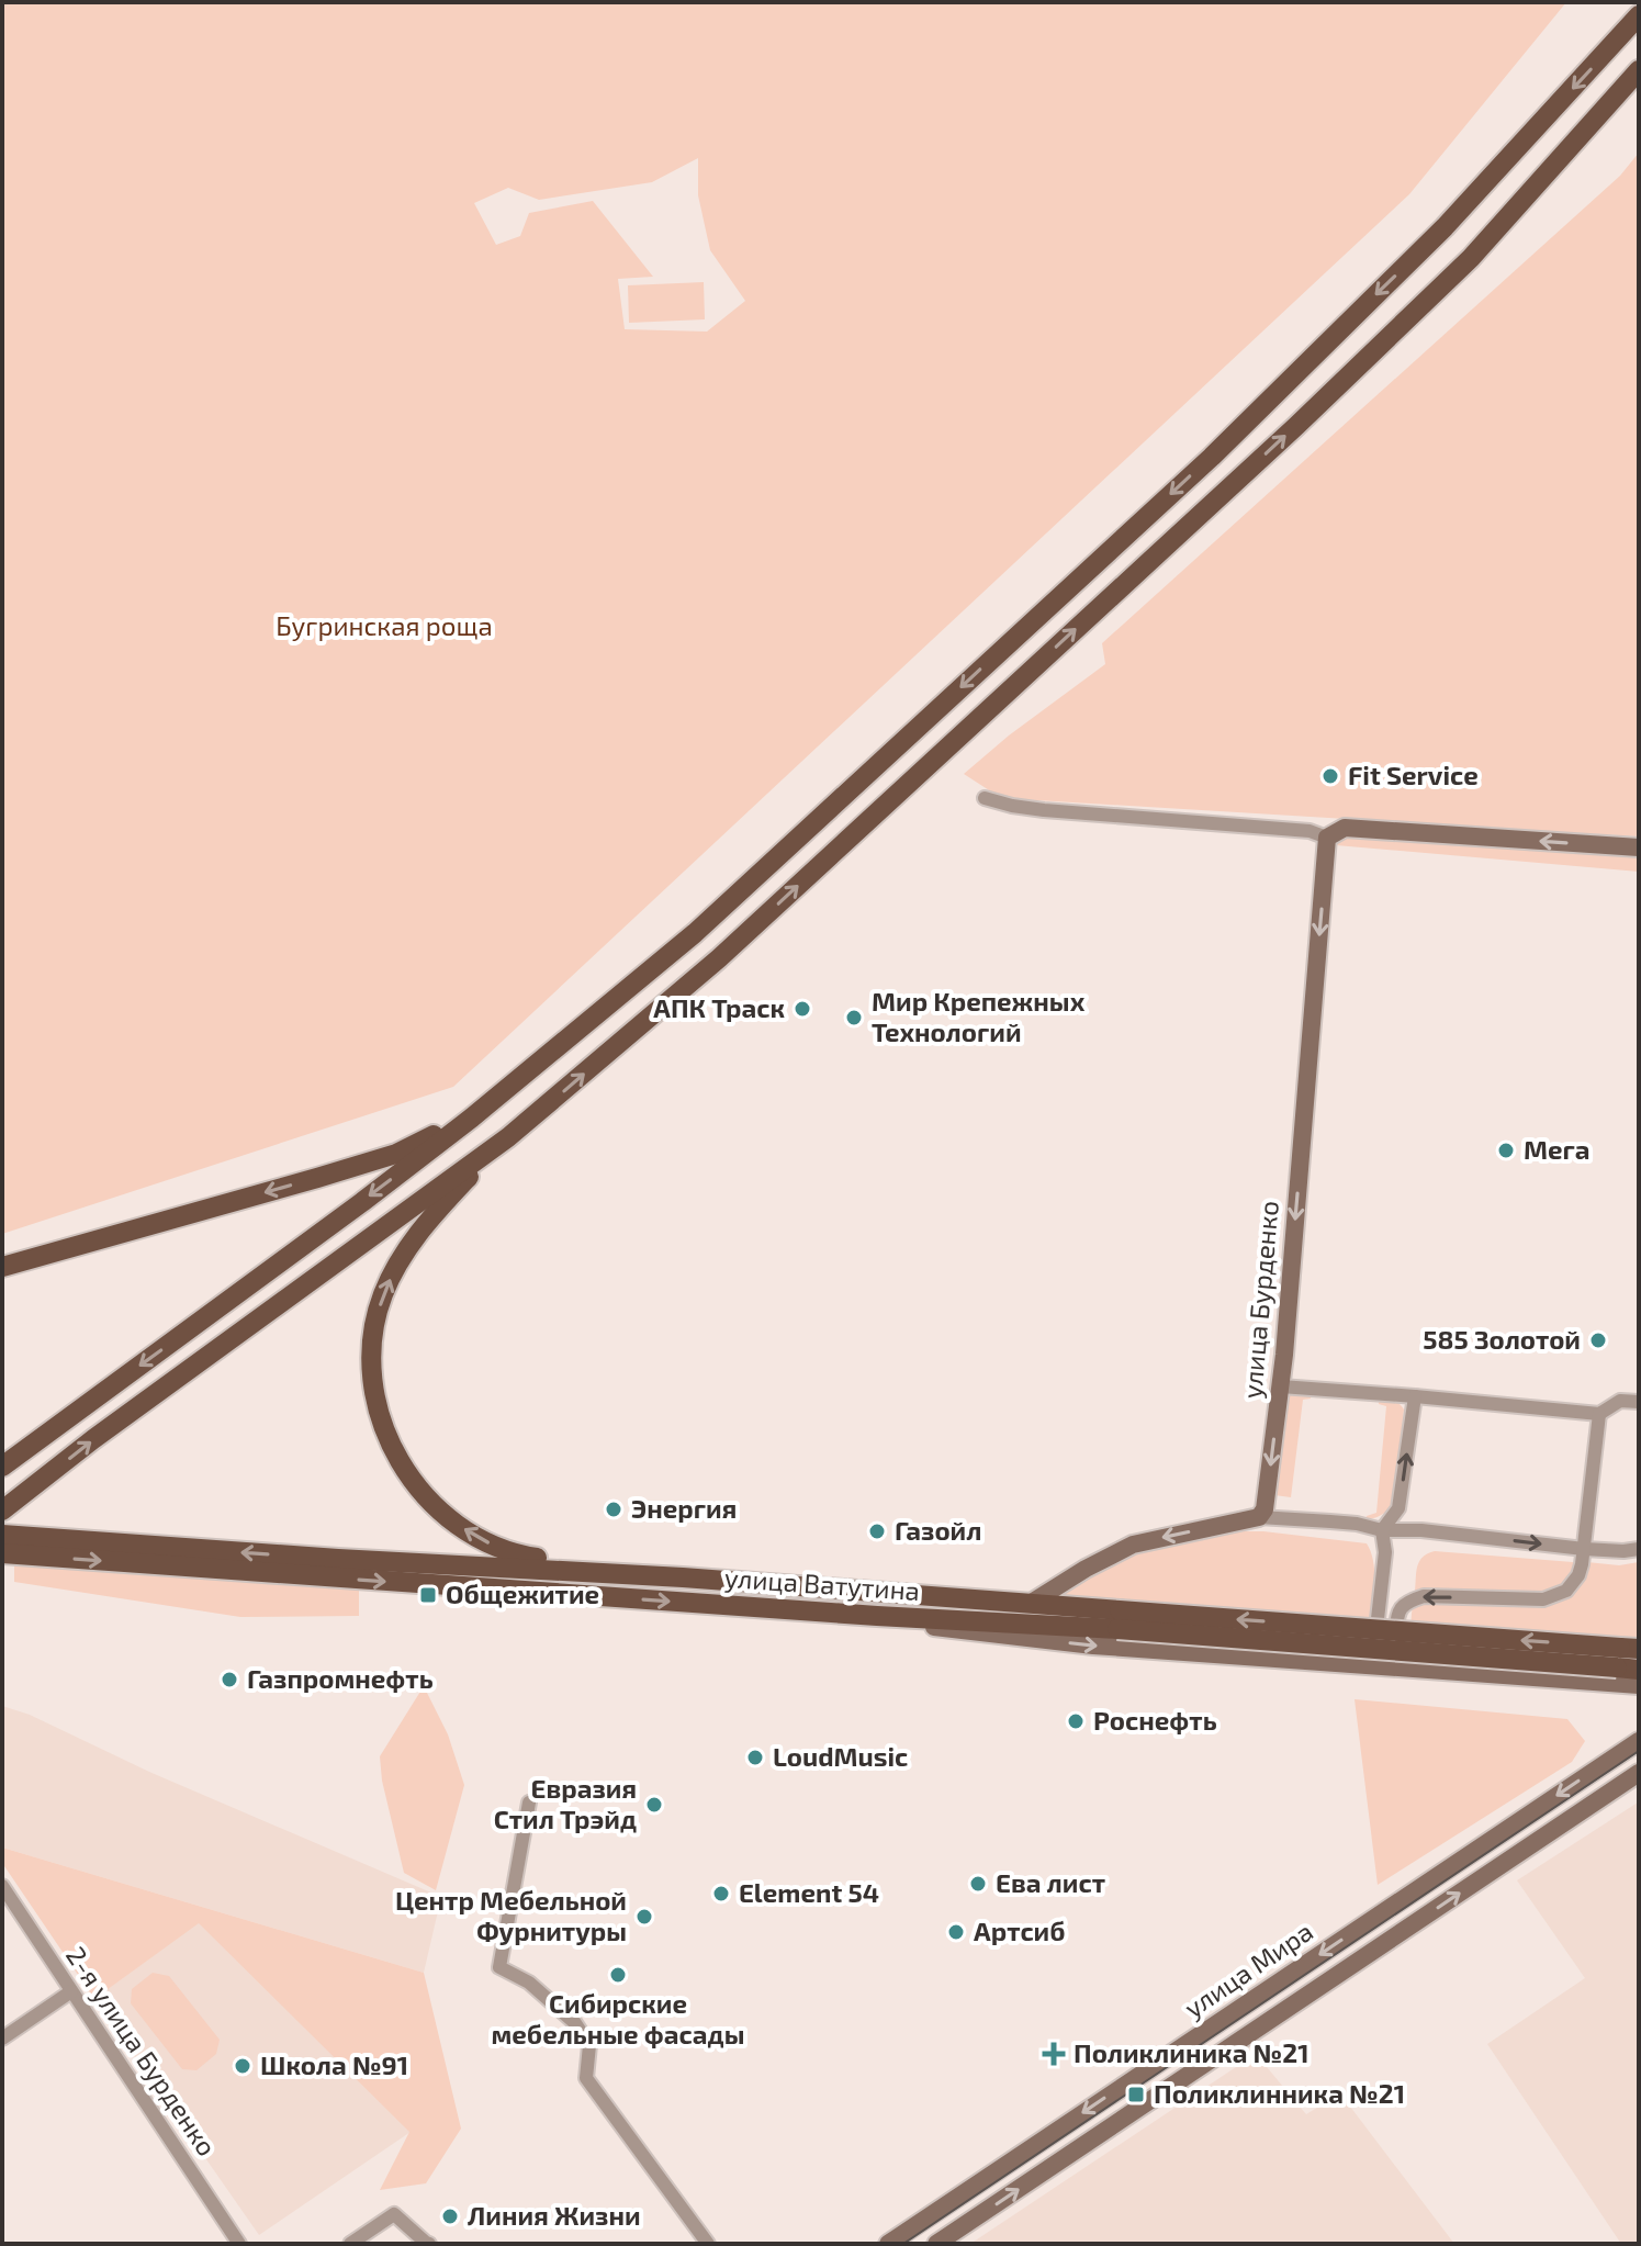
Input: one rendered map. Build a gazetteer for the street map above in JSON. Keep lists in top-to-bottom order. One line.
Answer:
{"streets":{"main road":["улица Ватутина"],"street":["улица Бурденко","улица Мира","2-я улица Бурденко"]},"parks":["Бугринская роща"],"places":{"other":["Fit Service","АПК Траск","Мир Крепежных Технологий","Мега","585 Золотой","Энергия","Газойл","Газпромнефть","Роснефть","LoudMusic","Евразия Стил Трэйд","Ева лист","Element 54","Центр Мебельной Фурнитуры","Артсиб","Сибирские мебельные фасады","Школа №91","Линия Жизни"],"transit":["Общежитие","Поликлинника №21"],"health":["Поликлиника №21"]}}
